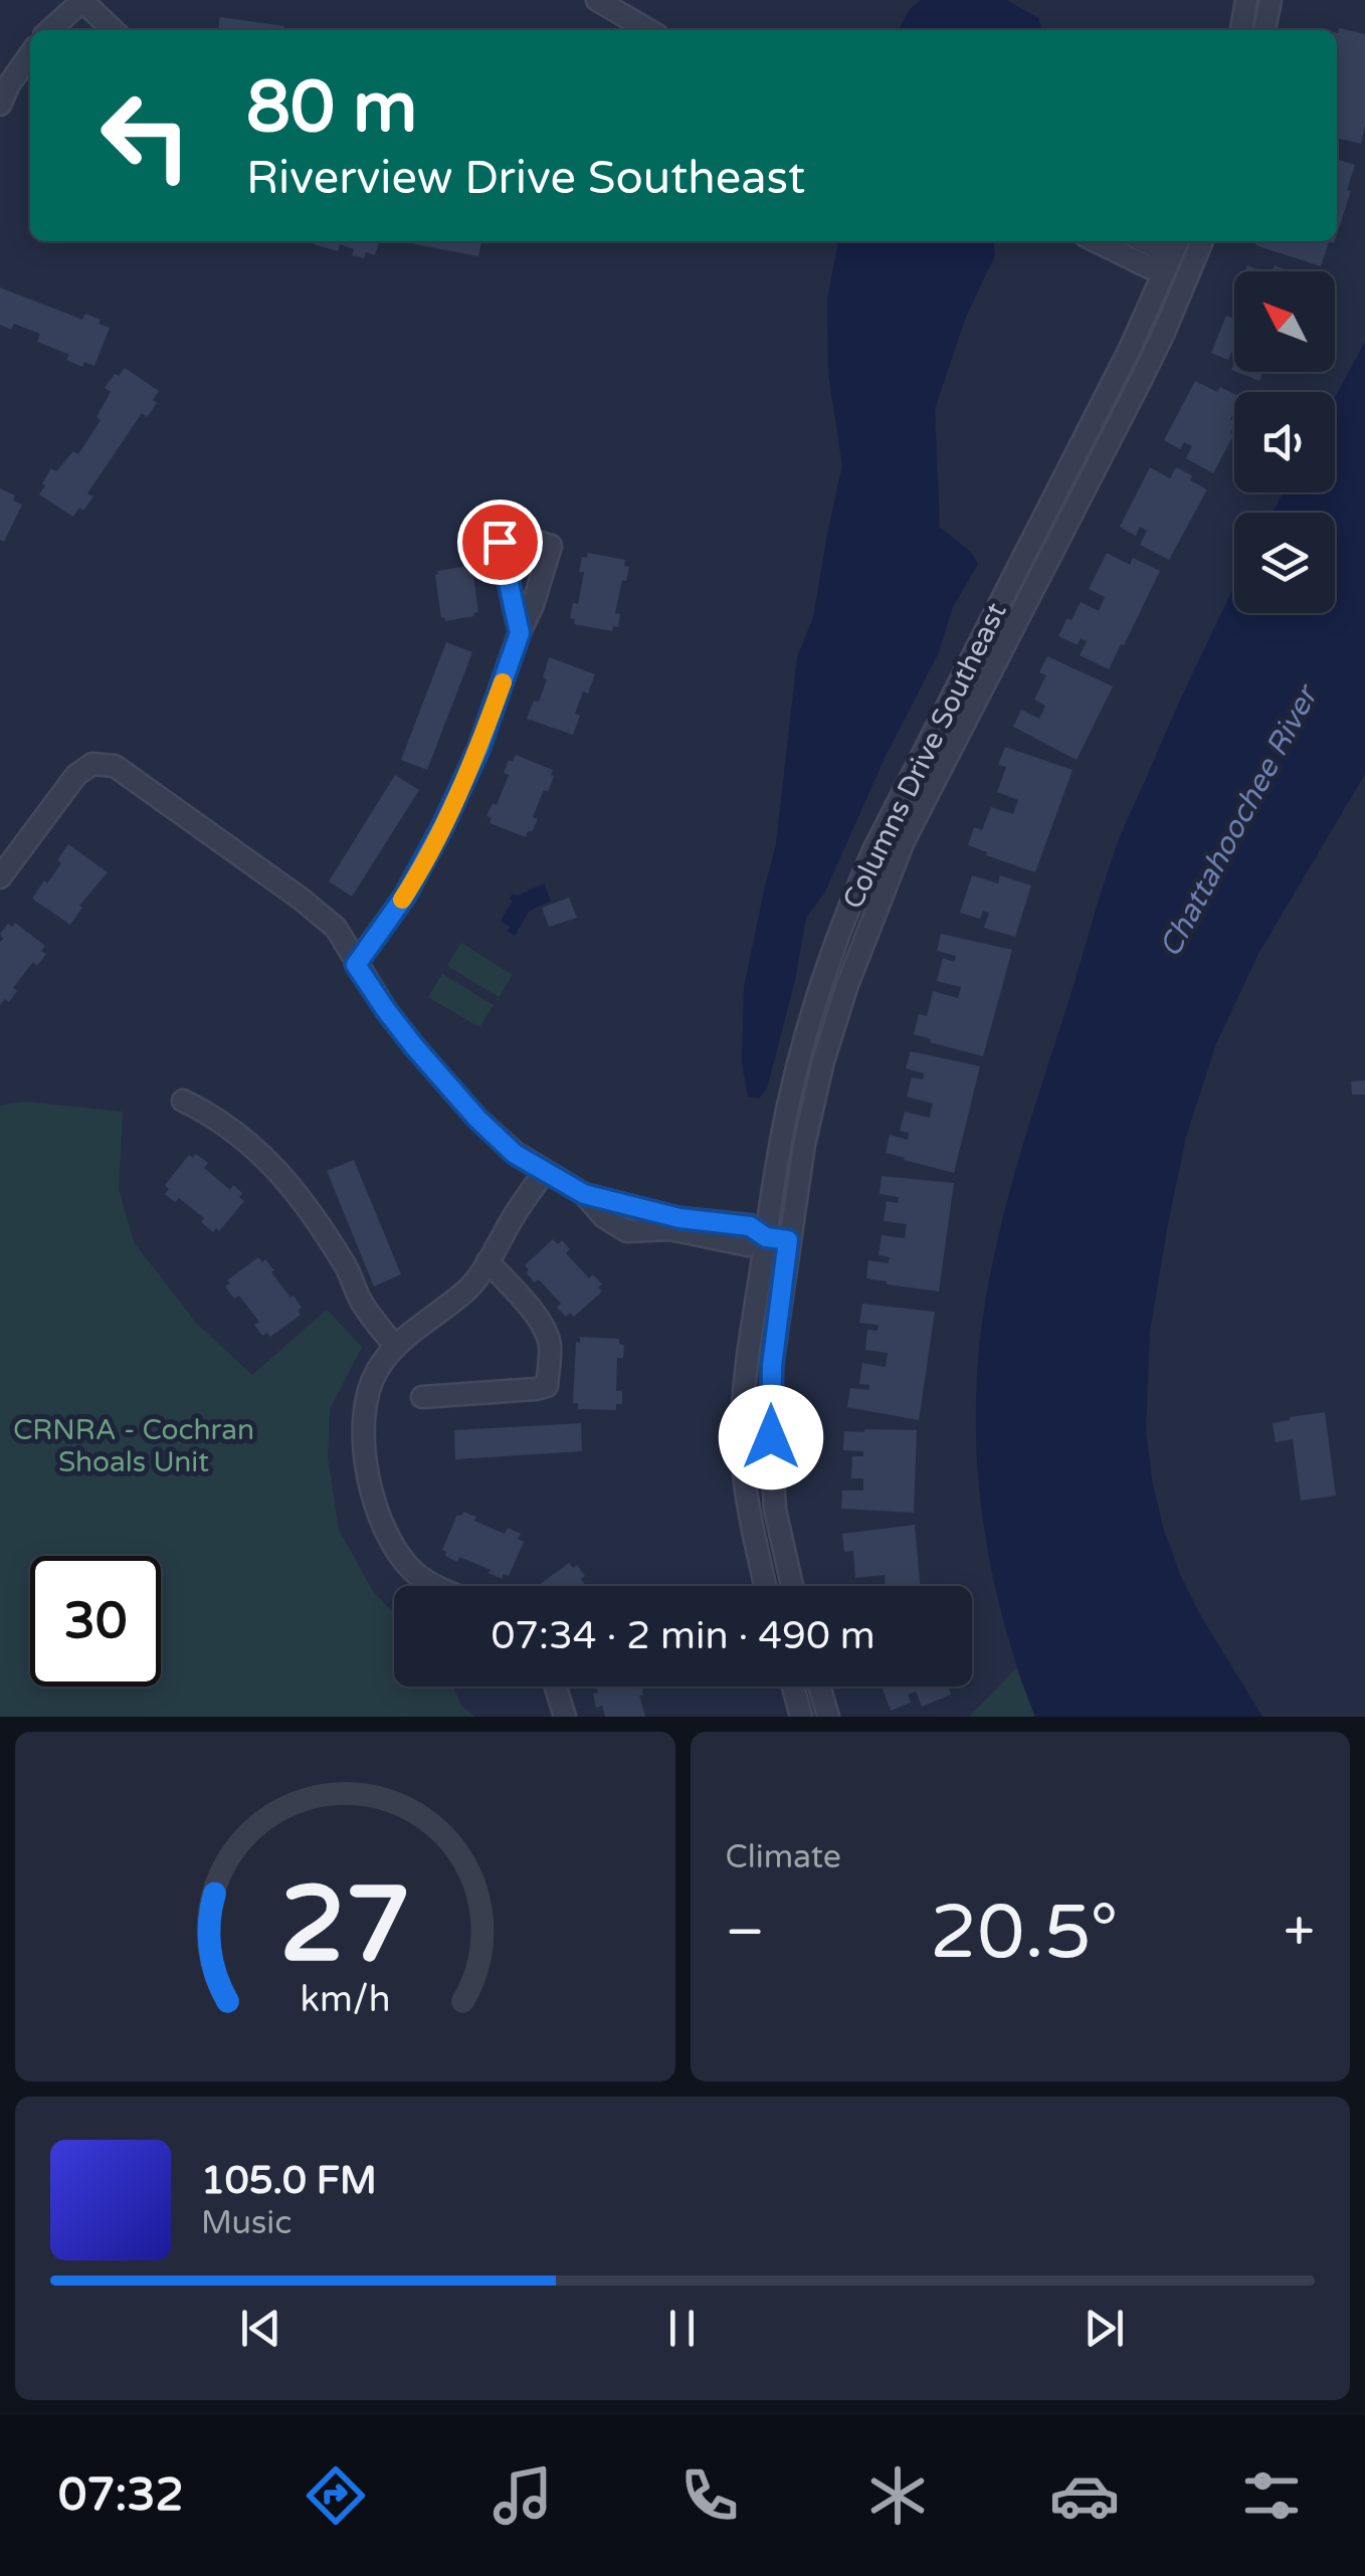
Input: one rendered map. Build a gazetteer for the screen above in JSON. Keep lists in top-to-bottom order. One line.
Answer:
{"streets":{"street":["Columns Drive Southeast"]},"water":["Chattahoochee River"],"parks":["CRNRA - Cochran Shoals Unit"],"north":"top left","page":{"turn":["80 m","Riverview Drive Southeast"],"limit":"30","trip":"07:34 · 2 min · 490 m","tile":"Climate","heat":["−","20.5°","+"],"song":["105.0 FM","Music"],"tabs":"07:32","gauge":["27","km/h"]}}
